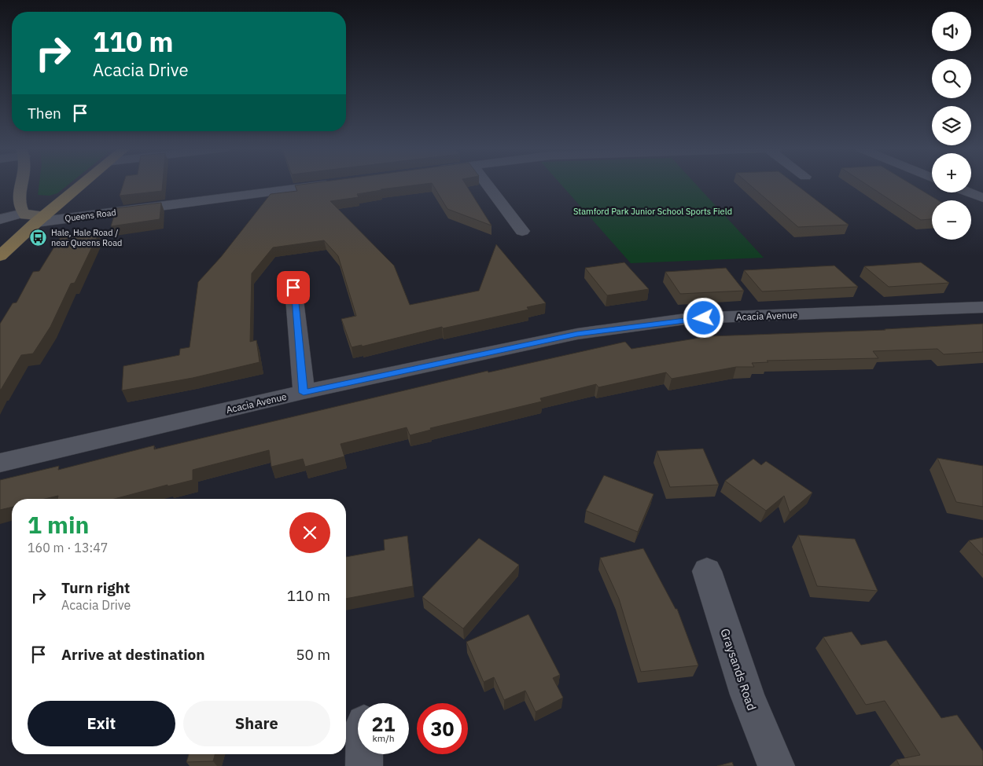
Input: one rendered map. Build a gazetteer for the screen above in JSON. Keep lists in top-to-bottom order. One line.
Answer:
{"streets":{"street":["Queens Road","Acacia Avenue","Graysands Road"]},"parks":["Stamford Park Junior School Sports Field"],"places":{"bus stop":["Hale, Hale Road / near Queens Road"]},"page":{"map_buttons":["+","−"],"turn":["110 m","Acacia Drive"],"then":"Then","heading":["1 min","160 m · 13:47"],"list":[{"name":"Turn right","note":"Acacia Drive","value":"110 m"},{"name":"Arrive at destination","value":"50 m"}],"buttons":["Exit","Share"],"speed":"21 km/h","limit":"30"}}
